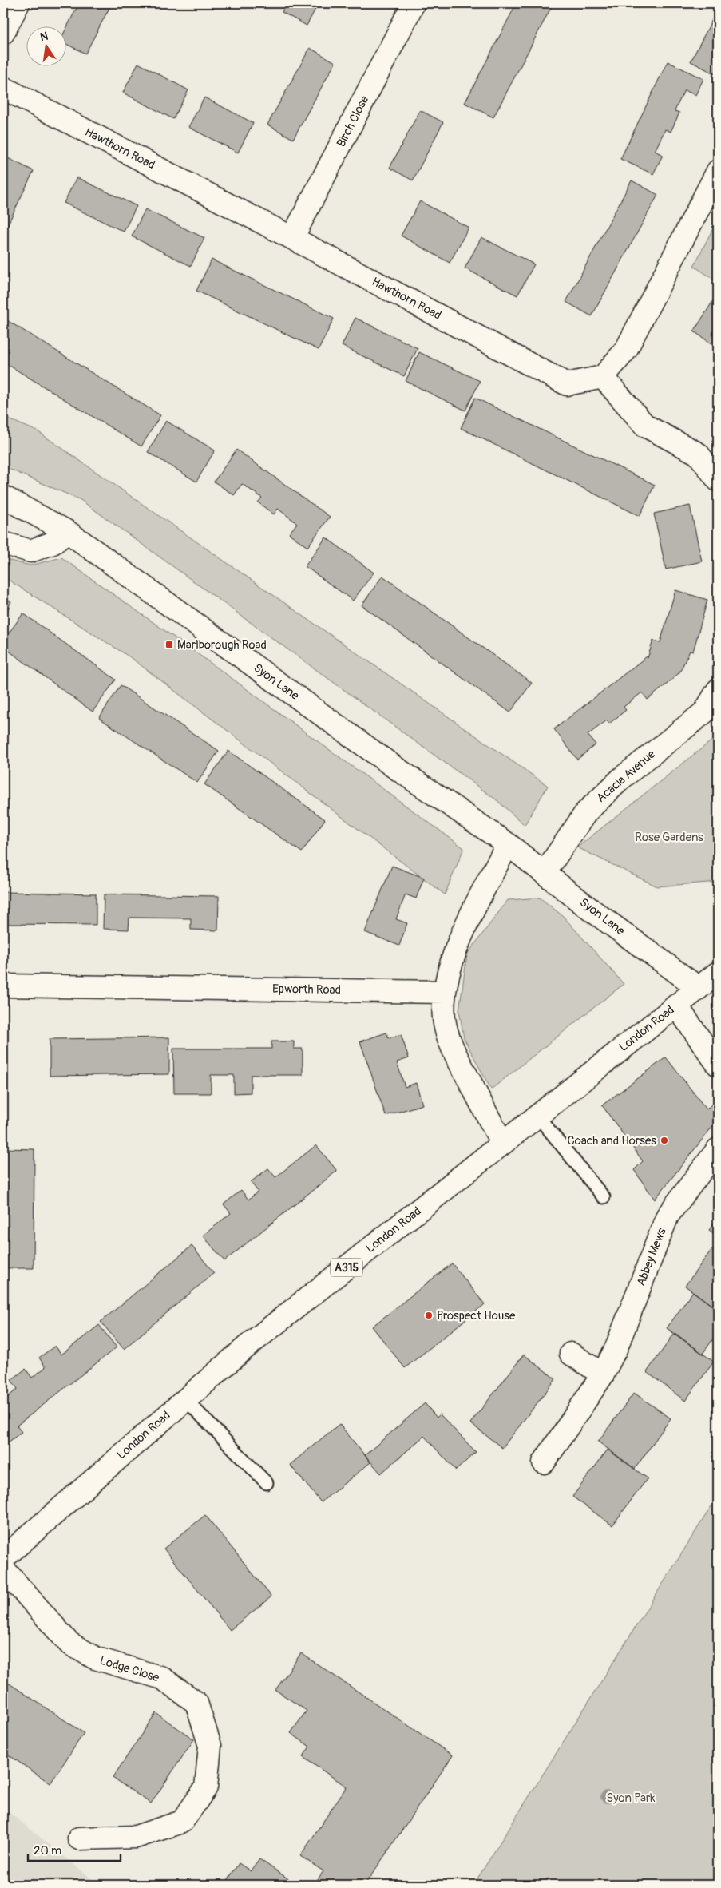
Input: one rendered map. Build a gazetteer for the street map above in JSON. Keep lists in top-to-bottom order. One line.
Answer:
{"streets":{"street":["Birch Close","Hawthorn Road","Syon Lane","Acacia Avenue","Epworth Road","London Road","Abbey Mews","A315","Lodge Close"]},"crossings":[["Birch Close","Hawthorn Road"],["Syon Lane","Acacia Avenue"],["Syon Lane","London Road"]],"parks":["Rose Gardens","Syon Park"],"places":{"transit":["Marlborough Road"],"other":["Coach and Horses","Prospect House"]},"scale_bar":"20 m","north":"top"}
